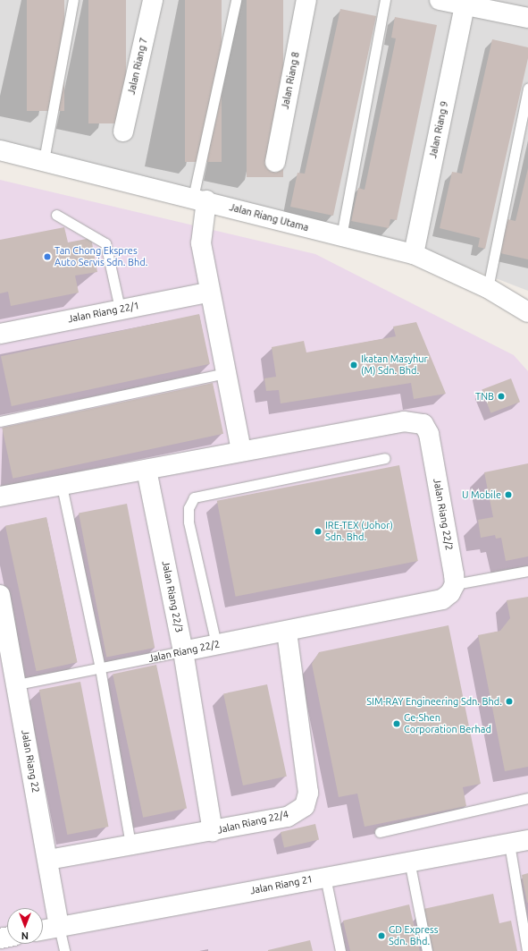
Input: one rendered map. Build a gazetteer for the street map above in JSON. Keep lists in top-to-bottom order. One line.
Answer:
{"streets":{"street":["Jalan Riang 7","Jalan Riang 8","Jalan Riang 9","Jalan Riang Utama","Jalan Riang 22/1","Jalan Riang 22/2","Jalan Riang 22/3","Jalan Riang 22","Jalan Riang 22/4","Jalan Riang 21"]},"crossings":[["Jalan Riang 9","Jalan Riang Utama"],["Jalan Riang 22/2","Jalan Riang 22/3"],["Jalan Riang 22/2","Jalan Riang 22"],["Jalan Riang 22/2","Jalan Riang 22/4"],["Jalan Riang 22/3","Jalan Riang 22/4"],["Jalan Riang 22","Jalan Riang 22/4"],["Jalan Riang 22","Jalan Riang 21"]],"places":["Tan Chong Ekspres Auto Servis Sdn. Bhd.","Ikatan Masyhur (M) Sdn. Bhd.","TNB","U Mobile","IRE-TEX (Johor) Sdn. Bhd.","SIM-RAY Engineering Sdn. Bhd.","Ge-Shen Corporation Berhad","GD Express Sdn. Bhd."],"north":"bottom"}
